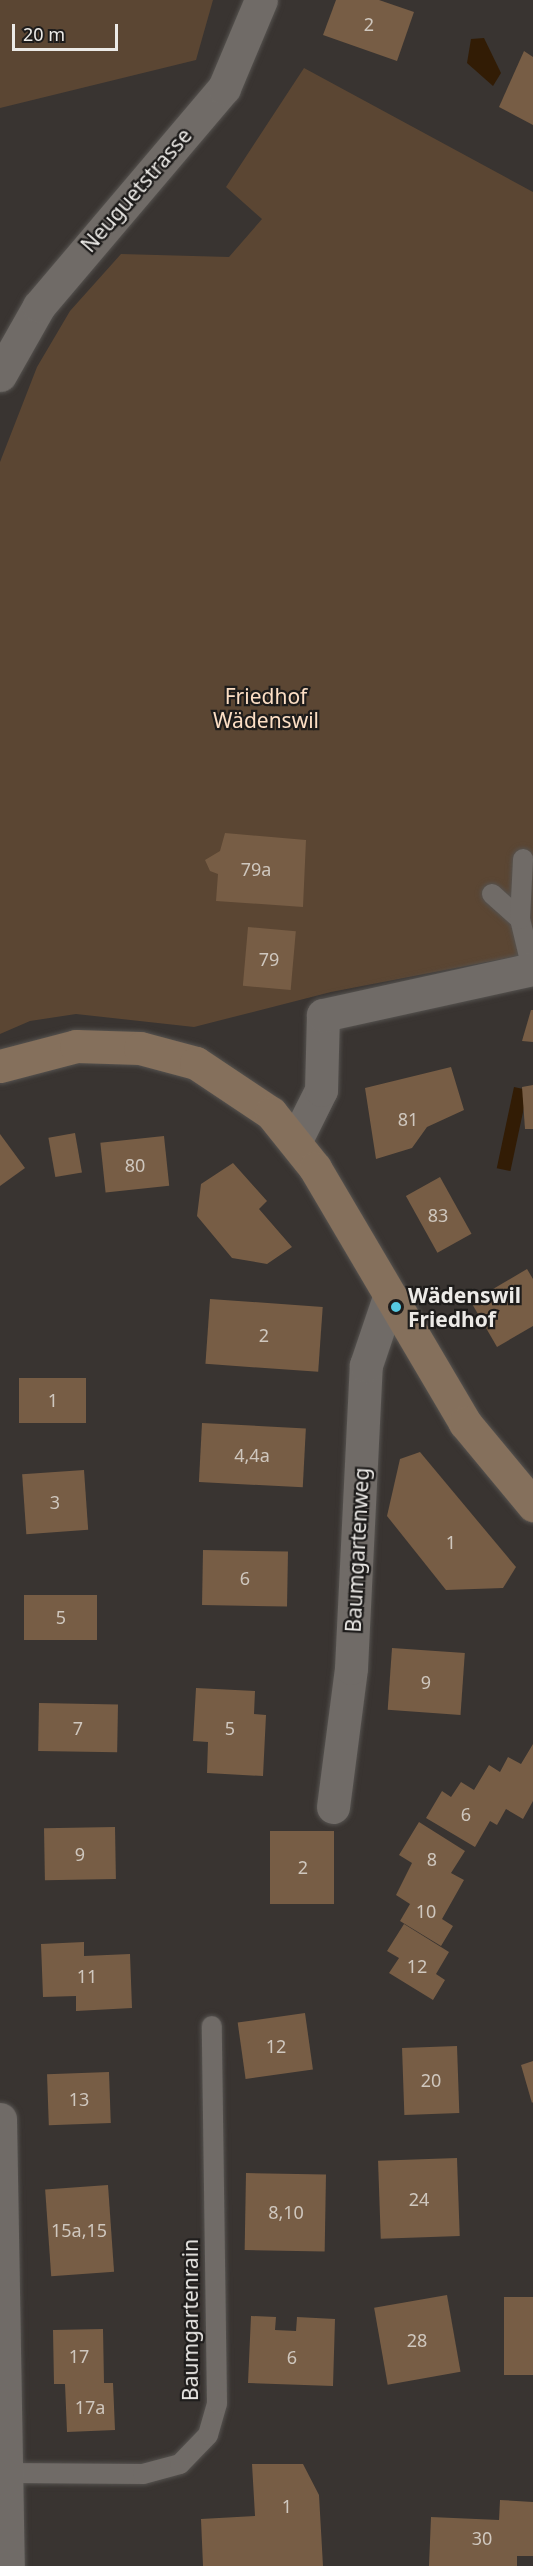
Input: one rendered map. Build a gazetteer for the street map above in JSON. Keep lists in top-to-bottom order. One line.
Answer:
{"streets":{"street":["Neuguetstrasse","Baumgartenweg"],"lane":["Baumgartenrain"]},"parks":["Friedhof Wädenswil"],"places":["Wädenswil Friedhof"],"house_numbers":["2","79a","79","81","80","83","2","1","4,4a","3","1","6","5","9","7","5","6","9","8","2","10","12","11","12","20","13","24","8,10","15a,15","28","17","6","17a","1","30"],"scale_bar":"20 m"}
